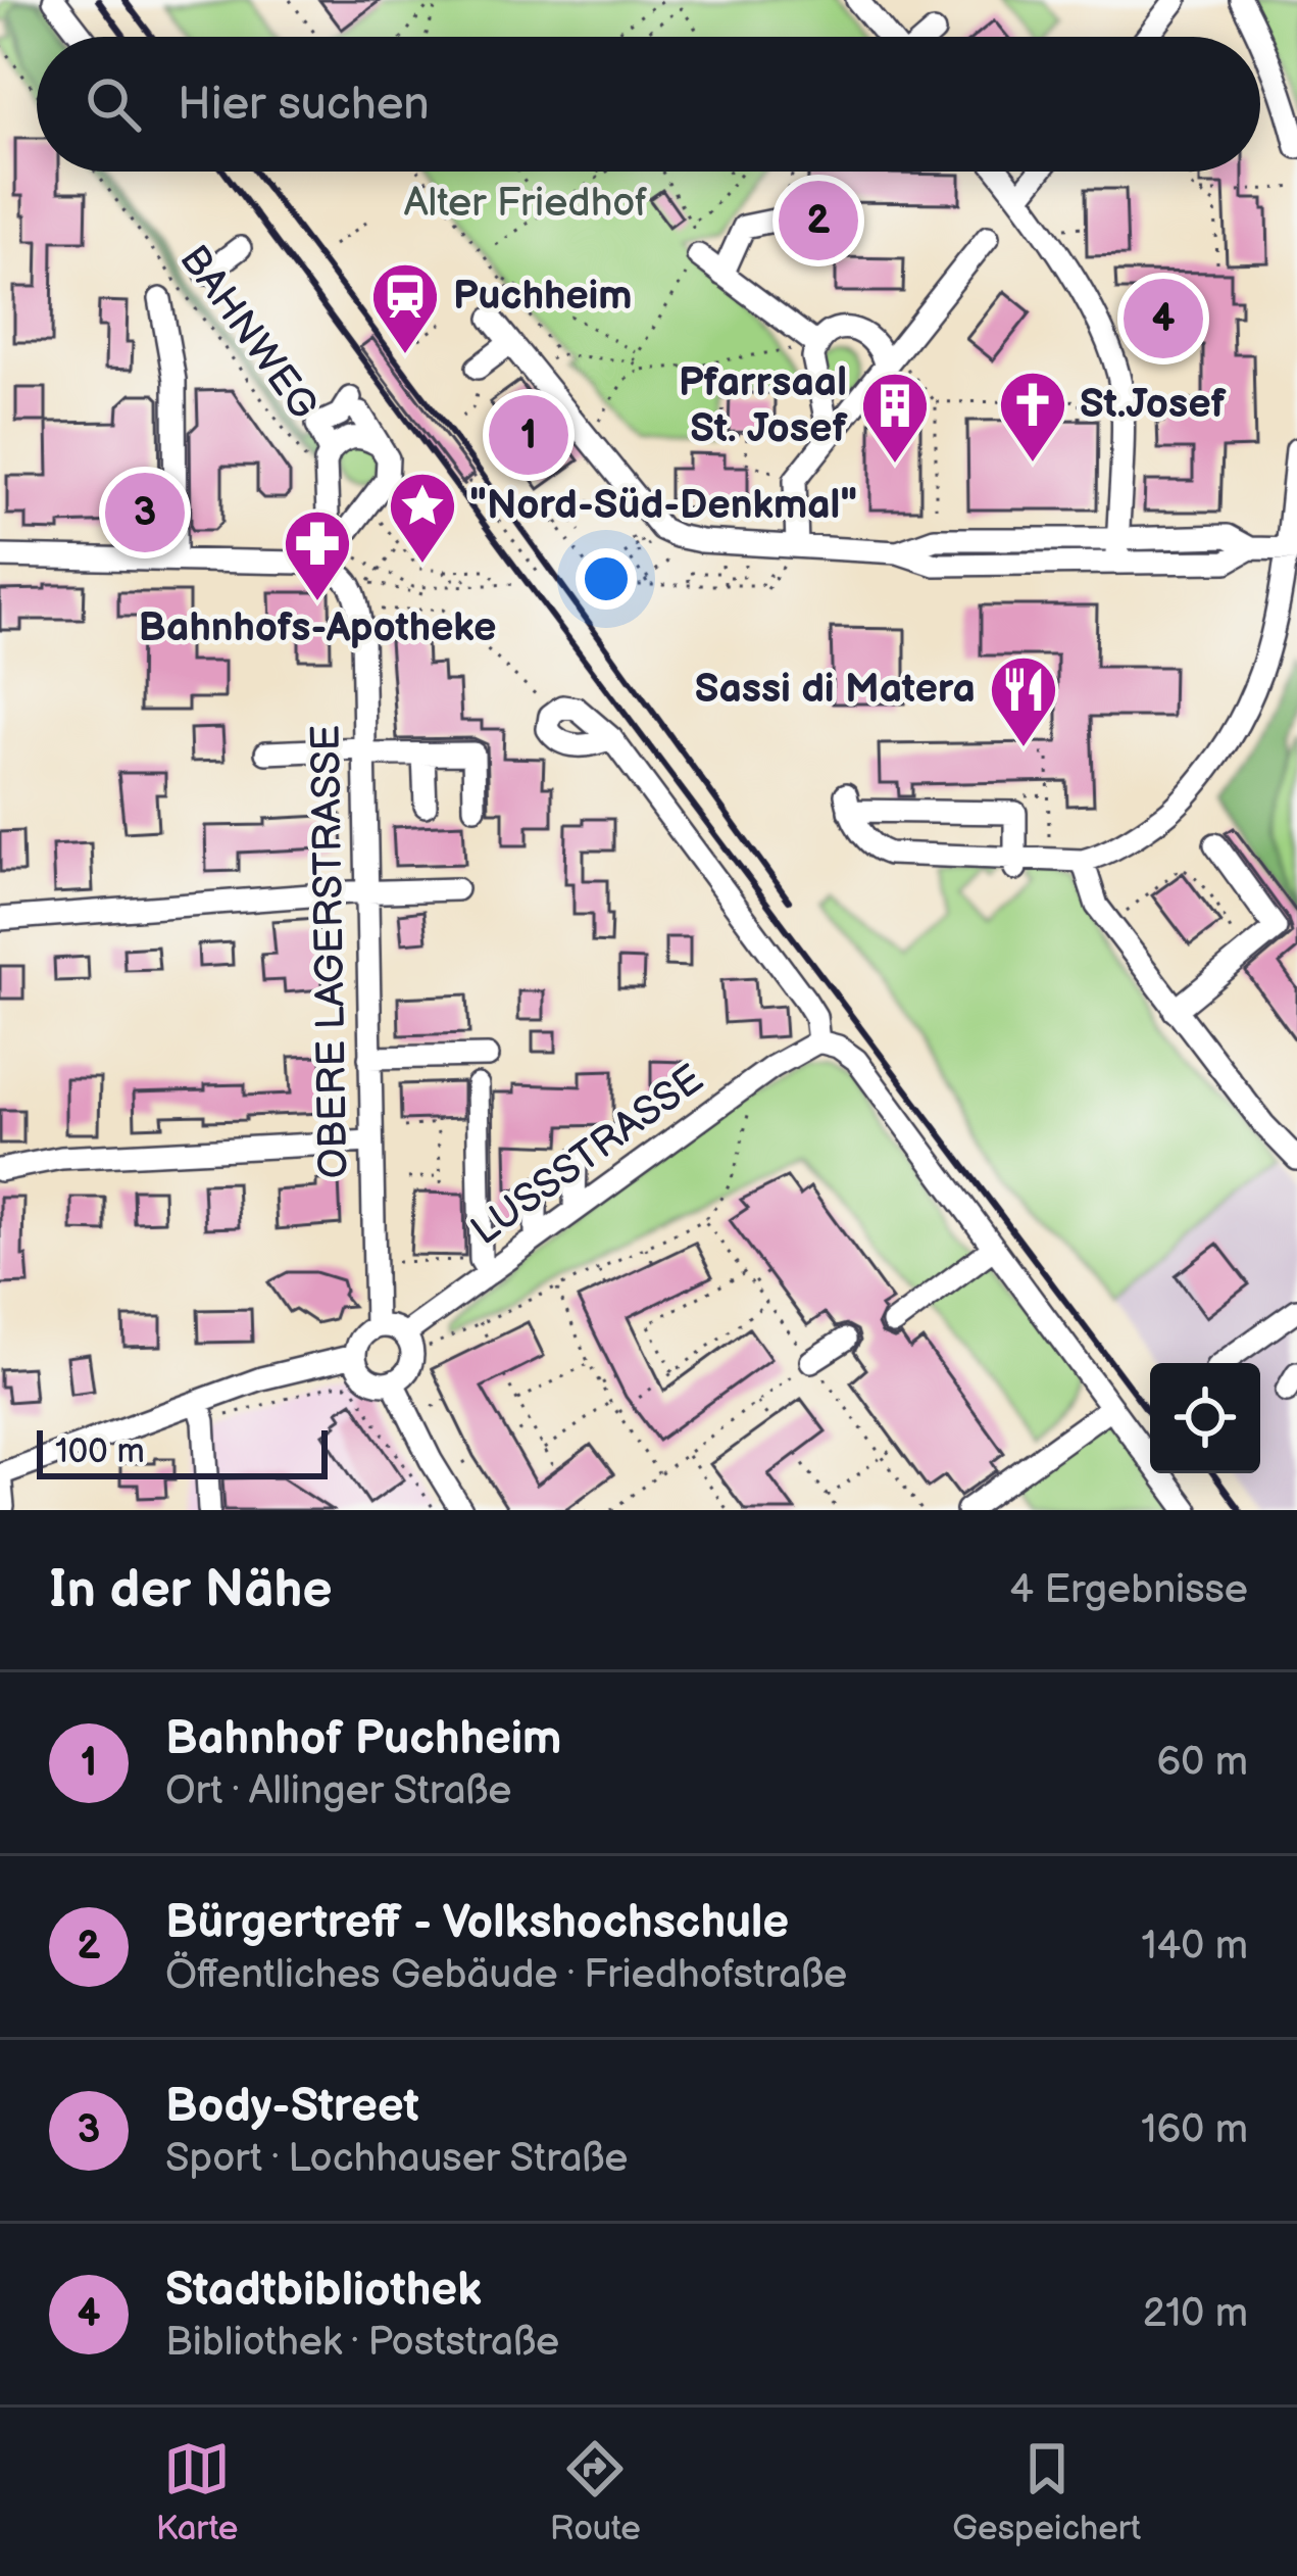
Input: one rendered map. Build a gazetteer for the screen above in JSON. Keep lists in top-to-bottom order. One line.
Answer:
{"streets":{"street":["OBERE LAGERSTRASSE","LUSSSTRASSE"],"path":["BAHNWEG"]},"crossings":[["BAHNWEG","OBERE LAGERSTRASSE"],["OBERE LAGERSTRASSE","LUSSSTRASSE"]],"parks":["Alter Friedhof"],"places":{"station":["Puchheim"],"church":["St.Josef"],"building":["Pfarrsaal St. Josef"],"place":["\"Nord-Süd-Denkmal\""],"pharmacy":["Bahnhofs-Apotheke"],"restaurant":["Sassi di Matera"]},"scale_bar":"100 m","page":{"search":"Hier suchen","pins":["2","4","1","3"],"scale":"100 m","heading":["In der Nähe","4 Ergebnisse"],"list":[{"mark":"1","name":"Bahnhof Puchheim","note":"Ort · Allinger Straße","value":"60 m"},{"mark":"2","name":"Bürgertreff - Volkshochschule","note":"Öffentliches Gebäude · Friedhofstraße","value":"140 m"},{"mark":"3","name":"Body-Street","note":"Sport · Lochhauser Straße","value":"160 m"},{"mark":"4","name":"Stadtbibliothek","note":"Bibliothek · Poststraße","value":"210 m"}],"nav":["Karte","Route","Gespeichert"]}}
